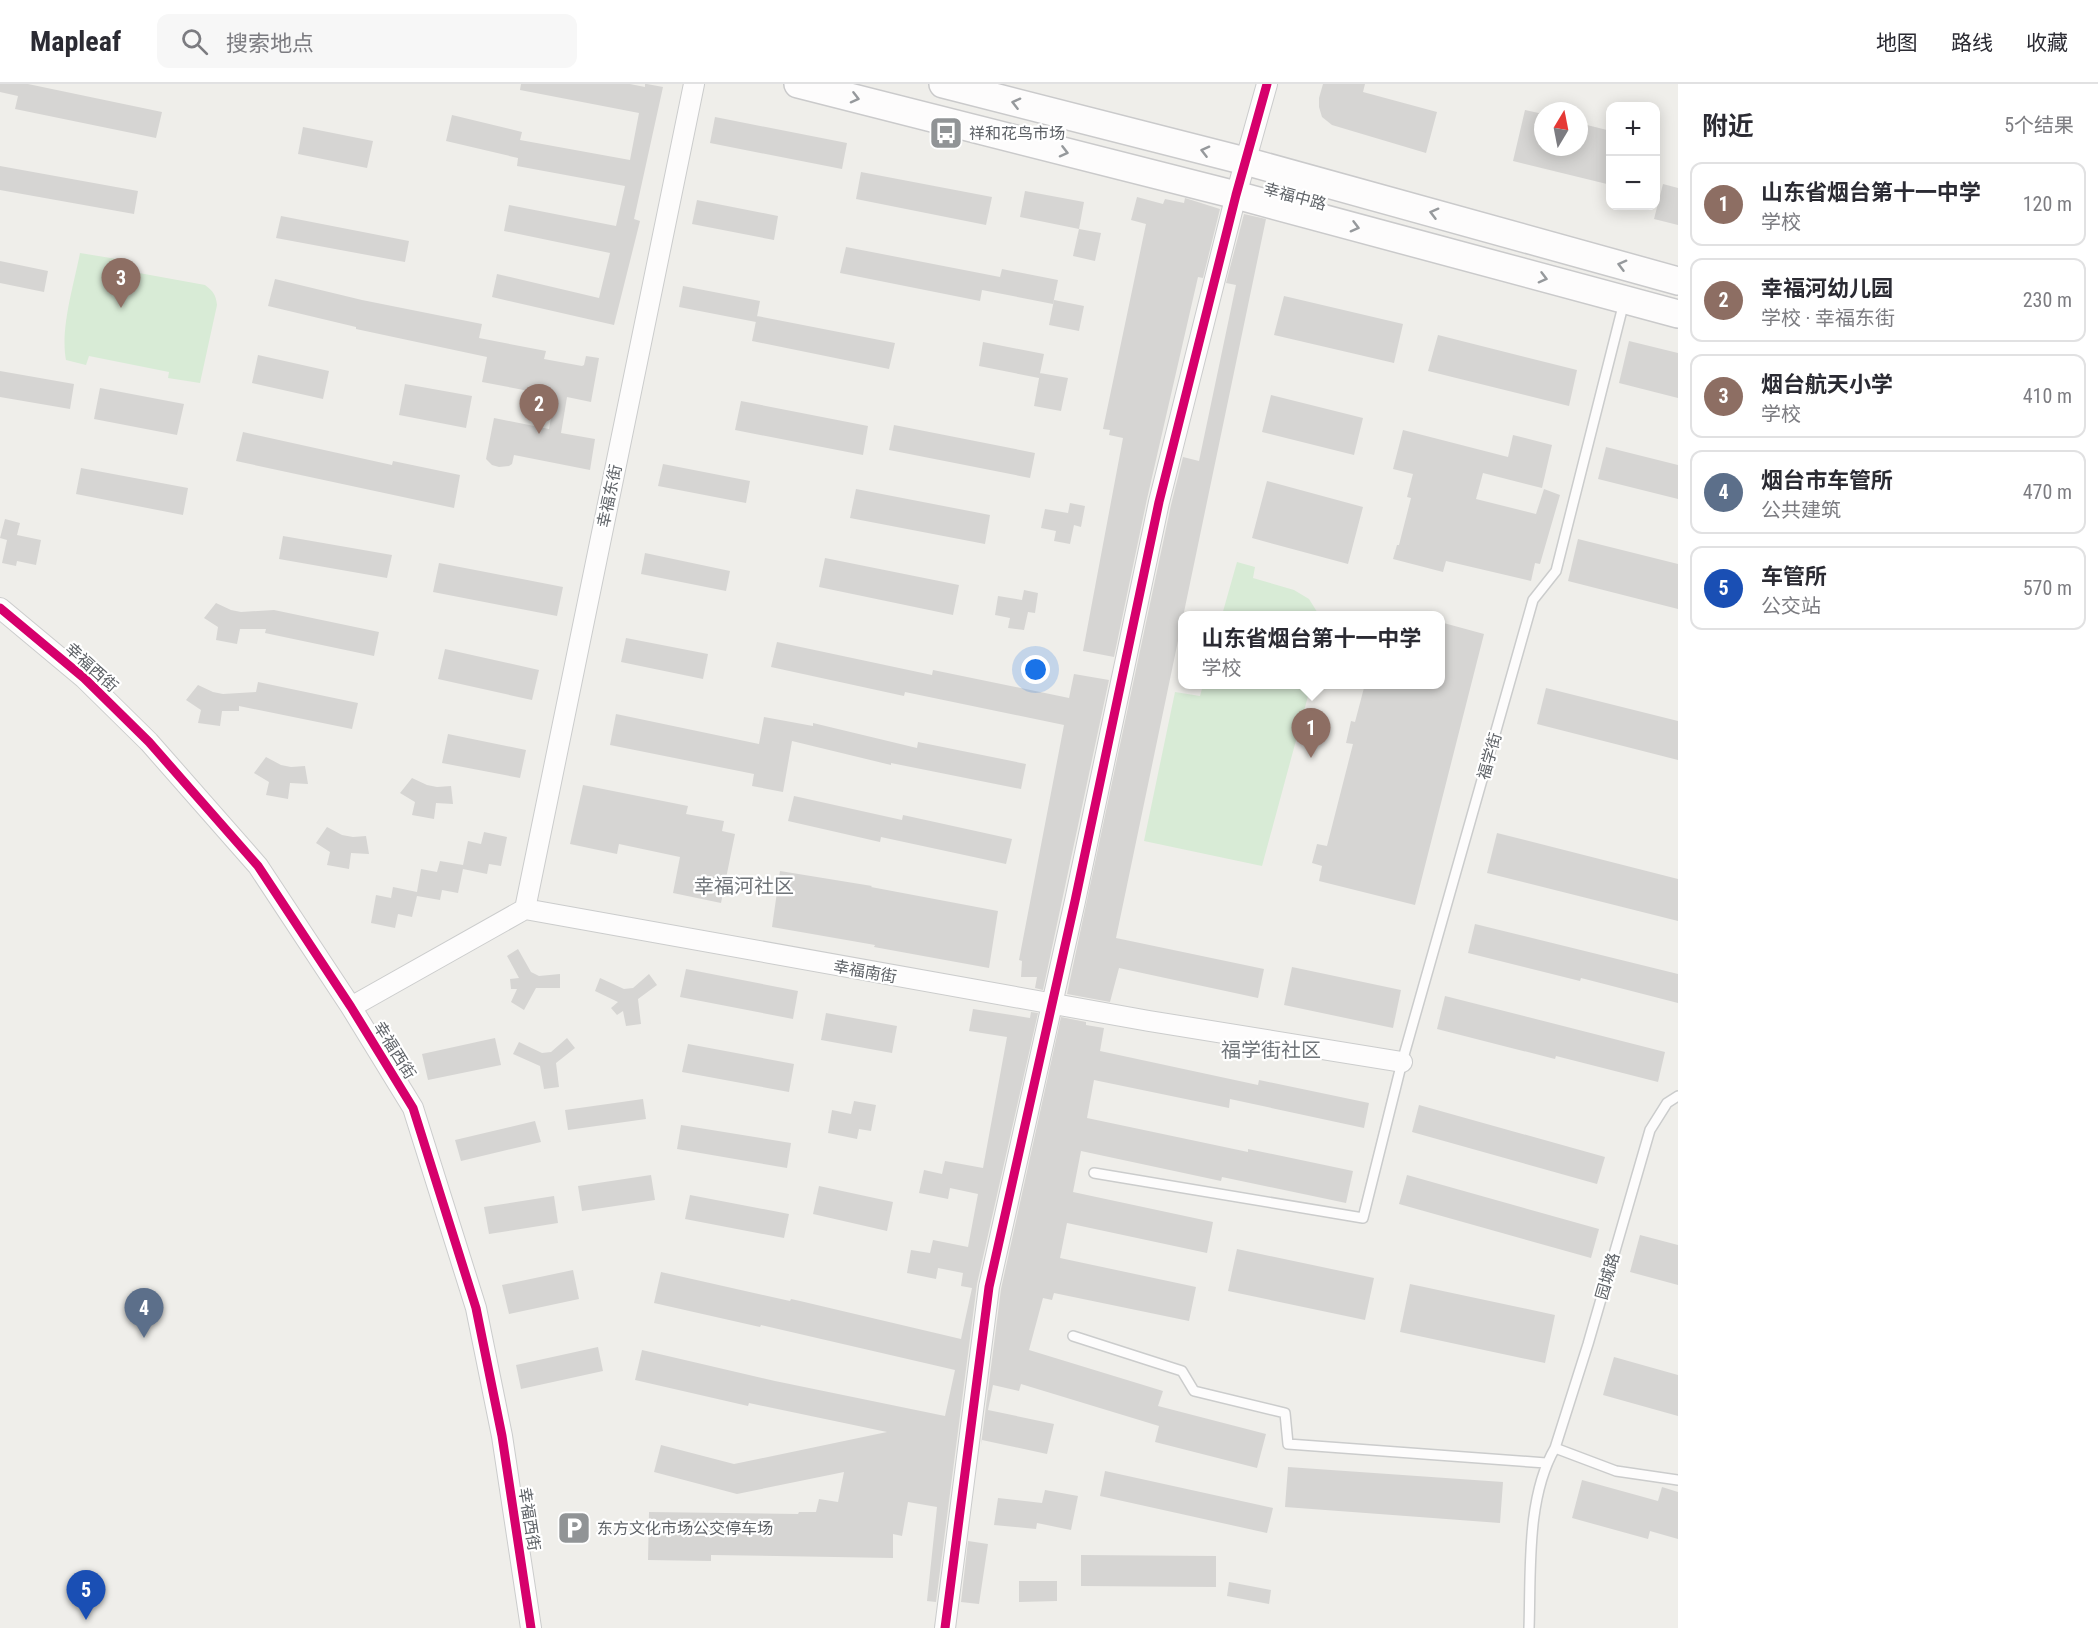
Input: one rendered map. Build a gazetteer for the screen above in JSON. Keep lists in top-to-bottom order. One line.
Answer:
{"streets":{"main road":["幸福中路"],"street":["幸福东街","幸福西街","幸福南街"],"lane":["福学街","园城路"]},"crossings":[["幸福中路","福学街"],["幸福东街","幸福南街"],["福学街","幸福南街"]],"districts":["幸福河社区","福学街社区"],"places":{"bus stop":["祥和花鸟市场"],"parking":["东方文化市场公交停车场"]},"north":"top","page":{"header":"Mapleaf","search":"搜索地点","nav":["地图","路线","收藏"],"heading":["附近","5个结果"],"map_buttons":["+","−"],"list":[{"mark":"1","name":"山东省烟台第十一中学","note":"学校","value":"120 m"},{"mark":"2","name":"幸福河幼儿园","note":"学校 · 幸福东街","value":"230 m"},{"mark":"3","name":"烟台航天小学","note":"学校","value":"410 m"},{"mark":"4","name":"烟台市车管所","note":"公共建筑","value":"470 m"},{"mark":"5","name":"车管所","note":"公交站","value":"570 m"}],"pins":["3","2","1","4","5"],"popup":["山东省烟台第十一中学","学校"]}}
